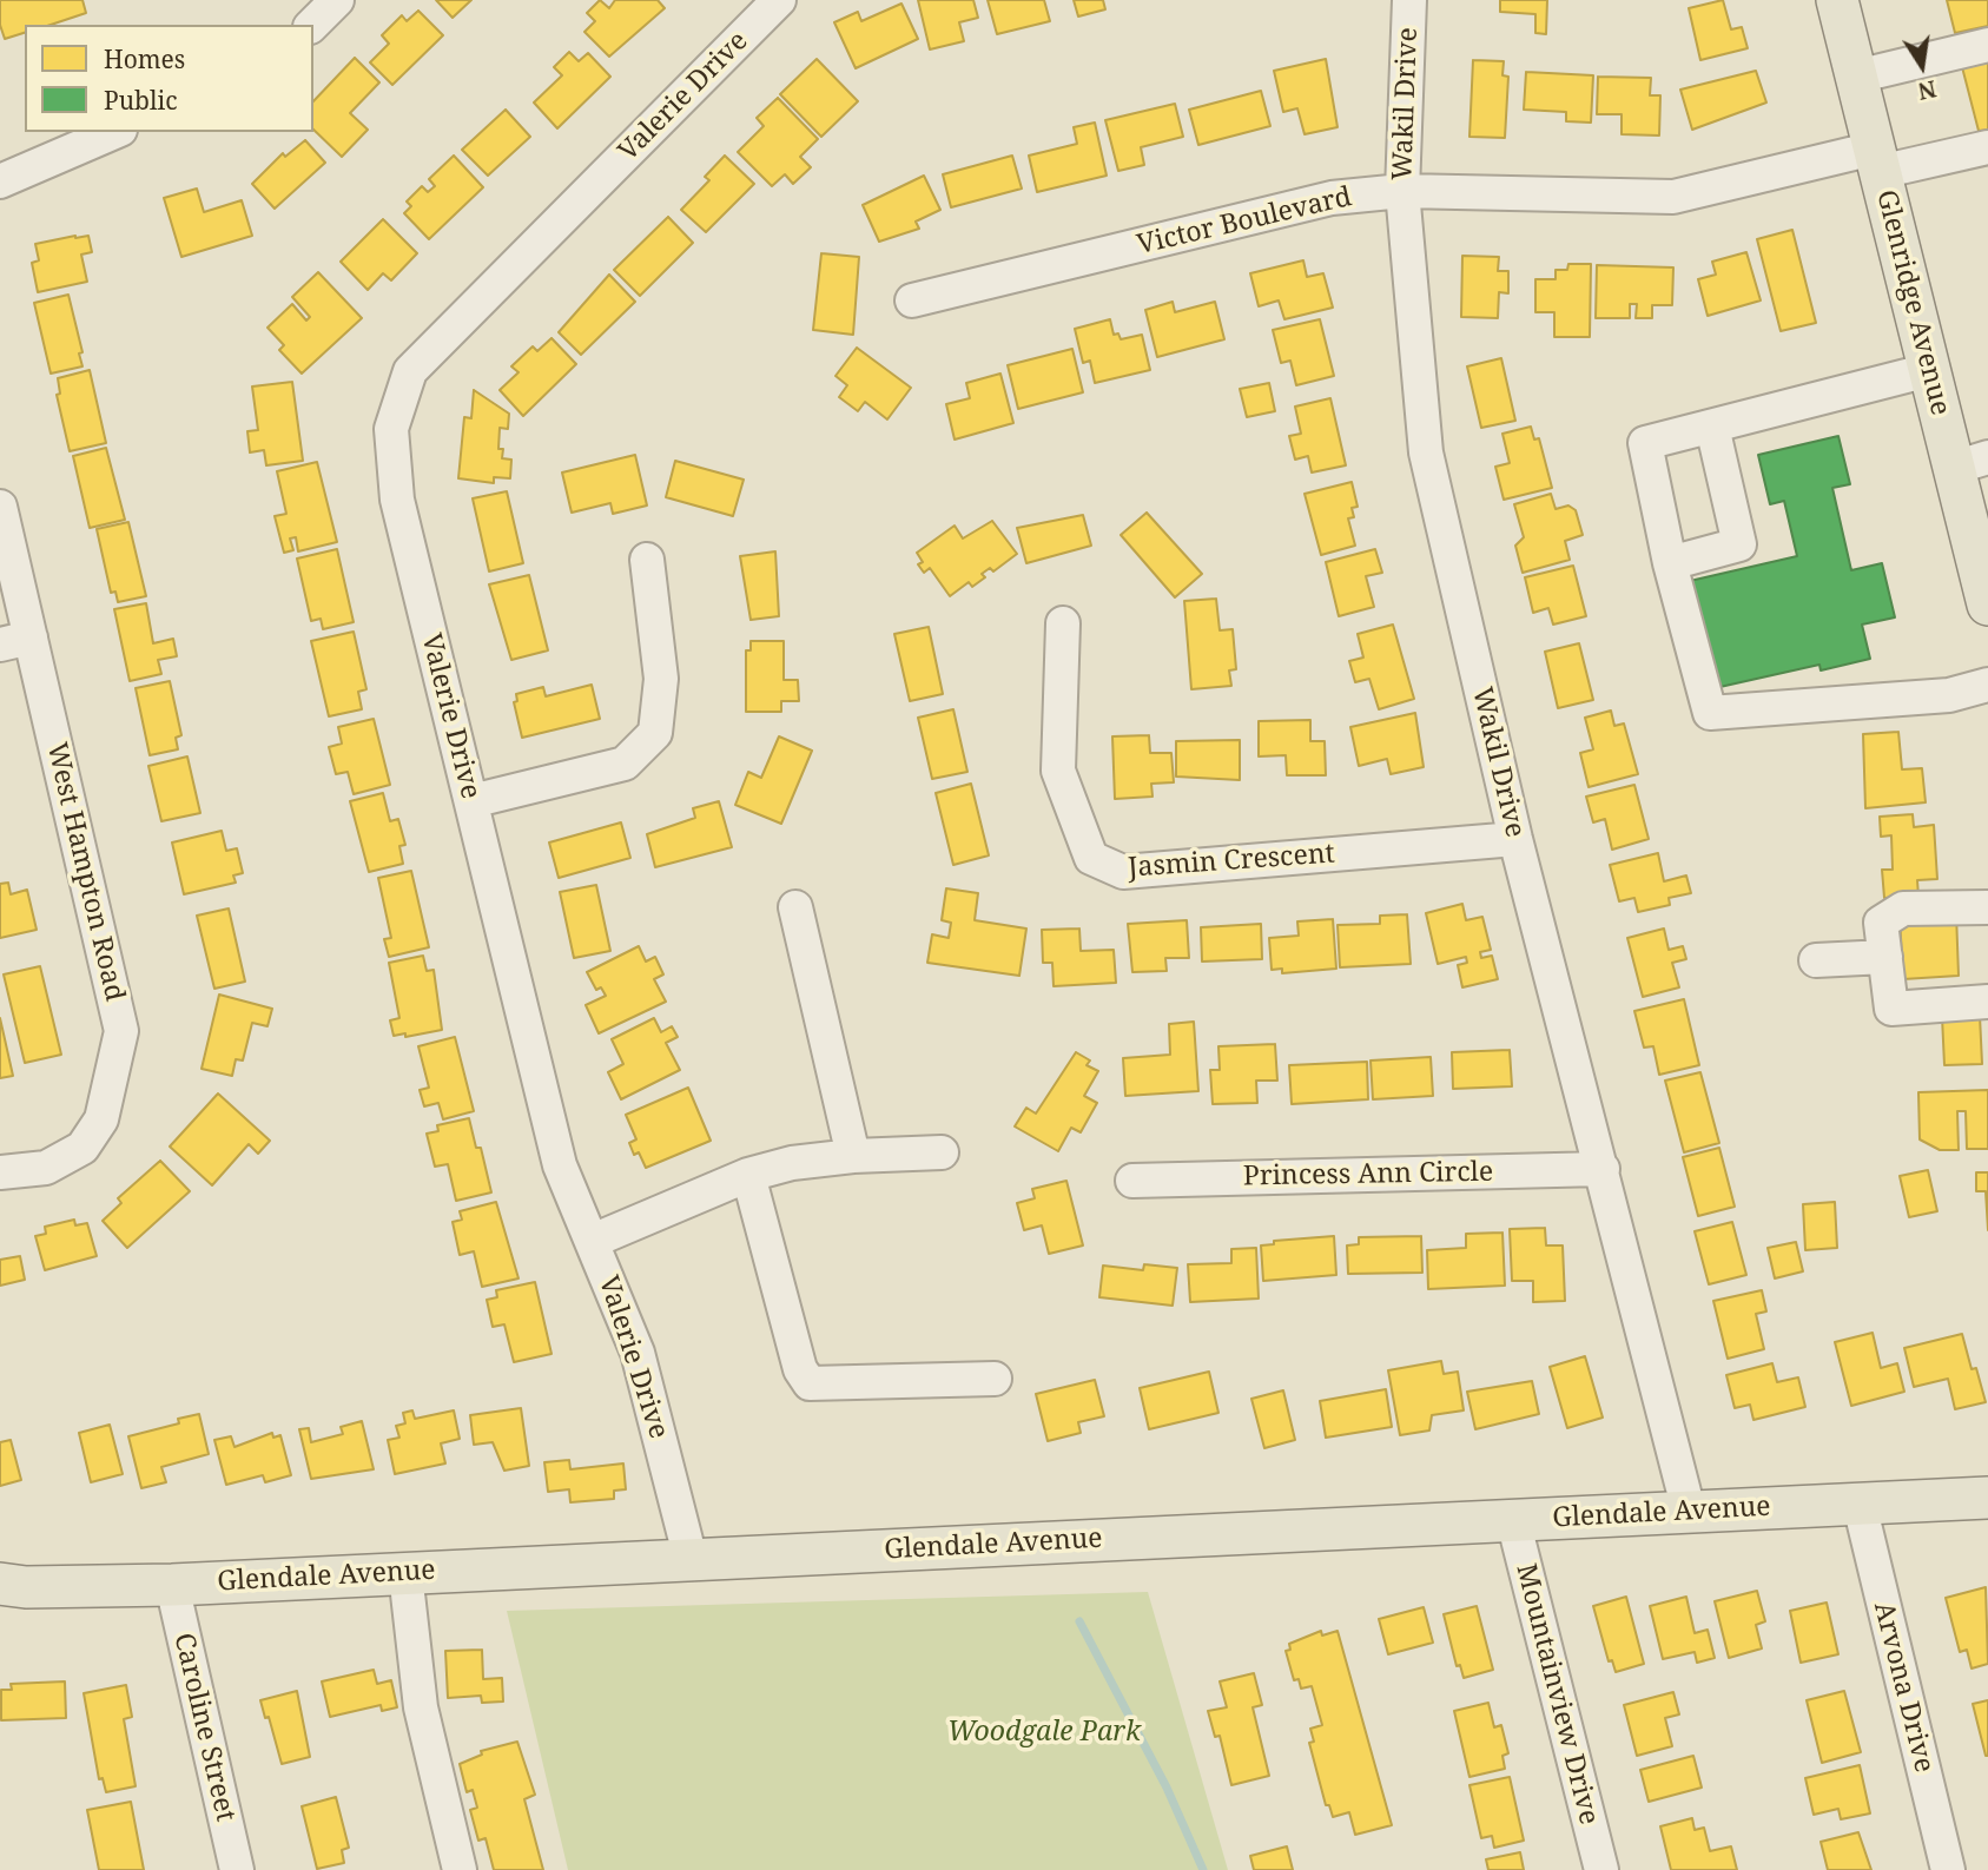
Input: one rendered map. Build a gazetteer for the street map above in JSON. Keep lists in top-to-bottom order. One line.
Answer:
{"streets":{"main road":["Glenridge Avenue","Glendale Avenue"],"street":["Valerie Drive","Wakil Drive","Victor Boulevard","Jasmin Crescent","West Hampton Road","Princess Ann Circle","Arvona Drive","Mountainview Drive","Caroline Street"]},"crossings":[["Valerie Drive","Glendale Avenue"],["Wakil Drive","Victor Boulevard"],["Wakil Drive","Jasmin Crescent"],["Wakil Drive","Princess Ann Circle"],["Wakil Drive","Glendale Avenue"],["Victor Boulevard","Glenridge Avenue"],["Glendale Avenue","Arvona Drive"],["Glendale Avenue","Mountainview Drive"],["Glendale Avenue","Caroline Street"]],"parks":["Woodgale Park"],"legend":["Homes","Public"],"north":"bottom"}
